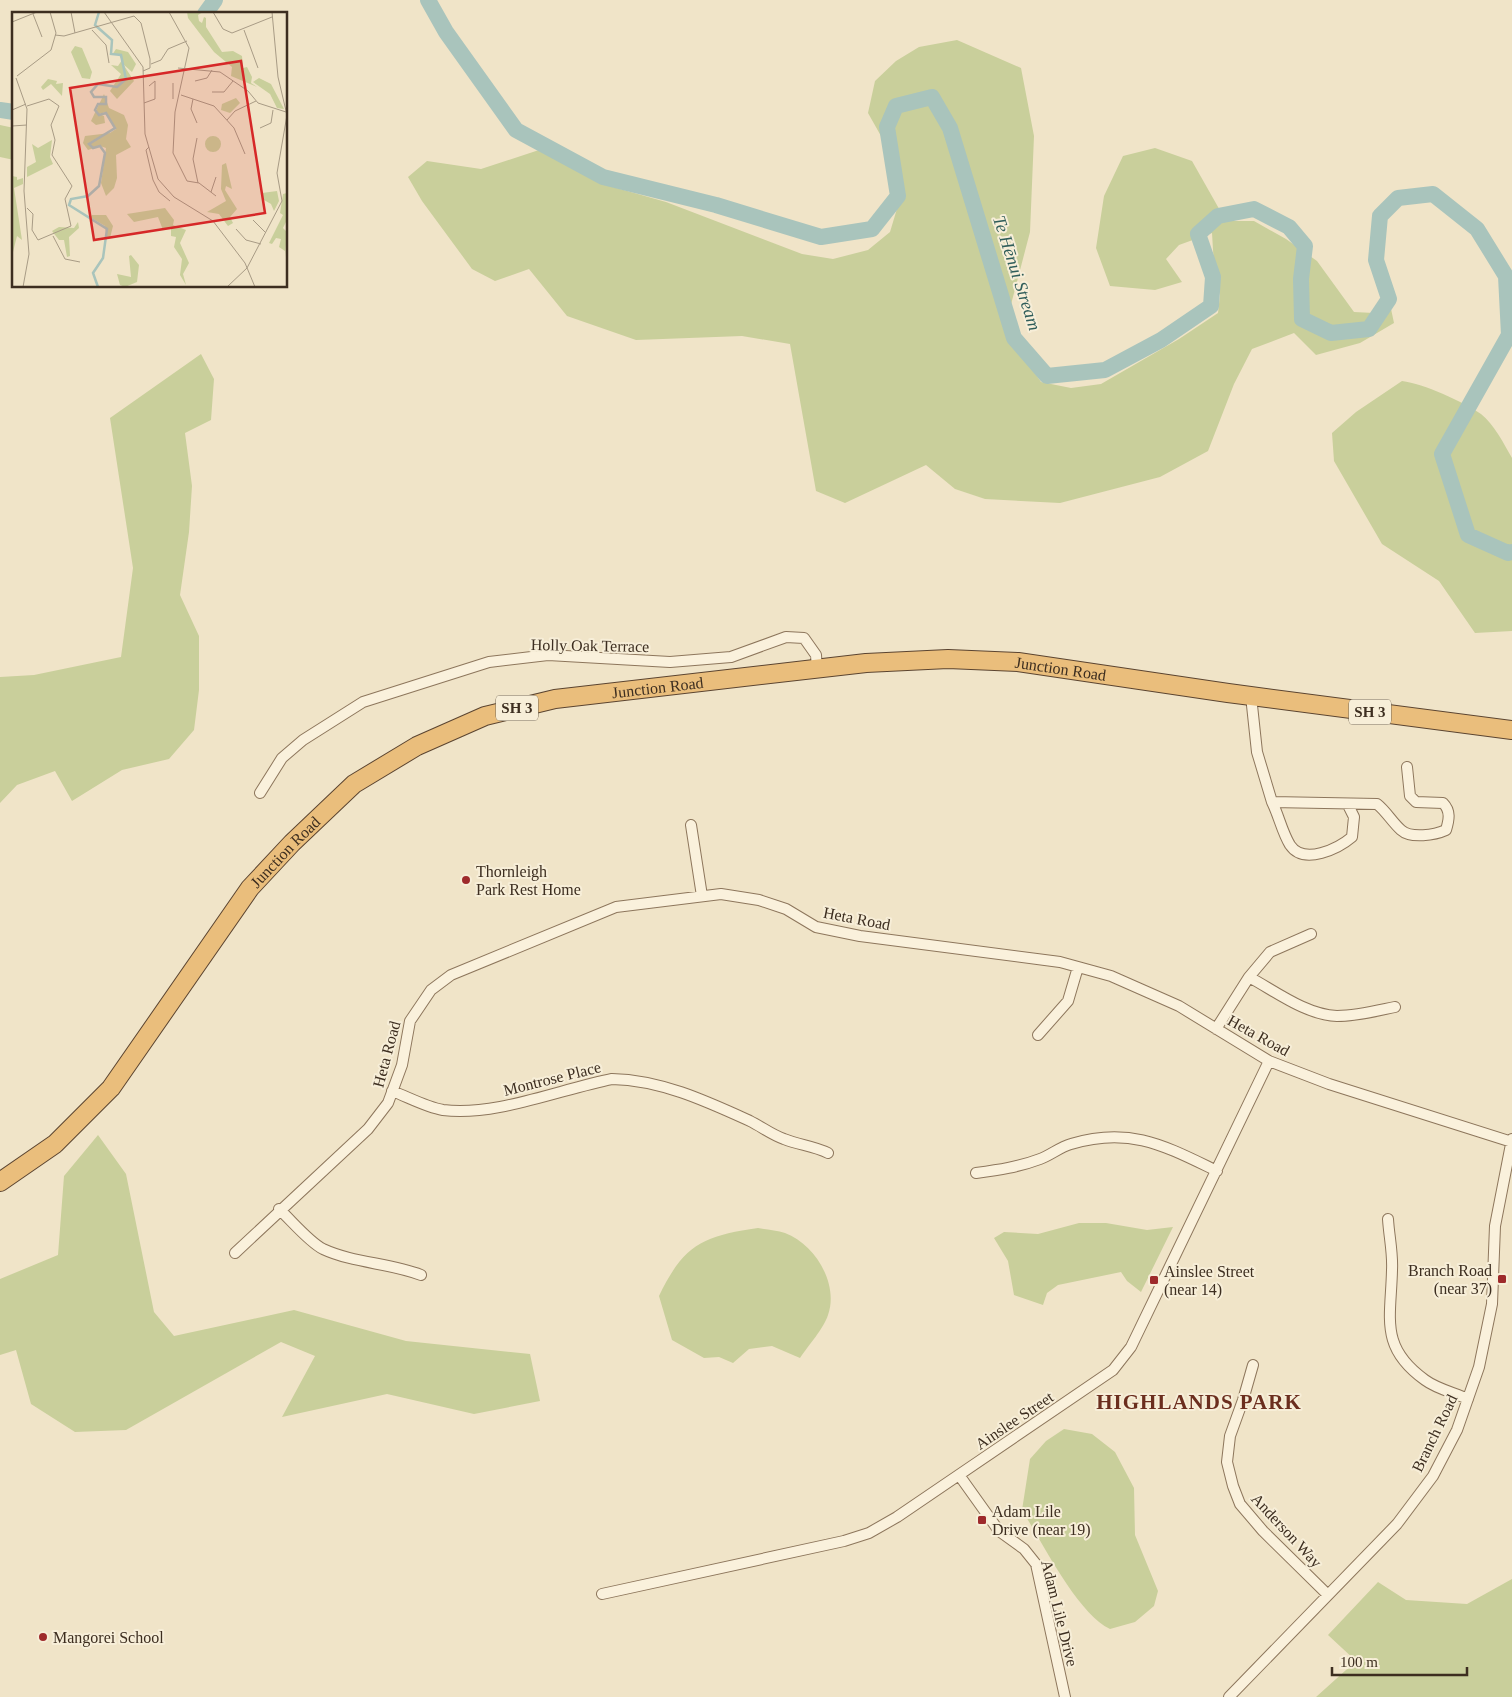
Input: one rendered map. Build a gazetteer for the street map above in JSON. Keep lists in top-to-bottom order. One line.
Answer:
{"streets":{"highway":["Junction Road","SH 3"],"street":["Holly Oak Terrace","Heta Road","Montrose Place","Ainslee Street","Branch Road","Anderson Way","Adam Lile Drive"]},"crossings":[["Holly Oak Terrace","Junction Road"],["Heta Road","Montrose Place"],["Heta Road","Ainslee Street"],["Heta Road","Branch Road"],["Ainslee Street","Adam Lile Drive"],["Branch Road","Anderson Way"]],"districts":["HIGHLANDS PARK"],"water":["Te Hēnui Stream"],"places":{"other":["Thornleigh Park Rest Home","Mangorei School"],"transit":["Branch Road (near 37)","Ainslee Street (near 14)","Adam Lile Drive (near 19)"]},"scale_bar":"100 m"}
